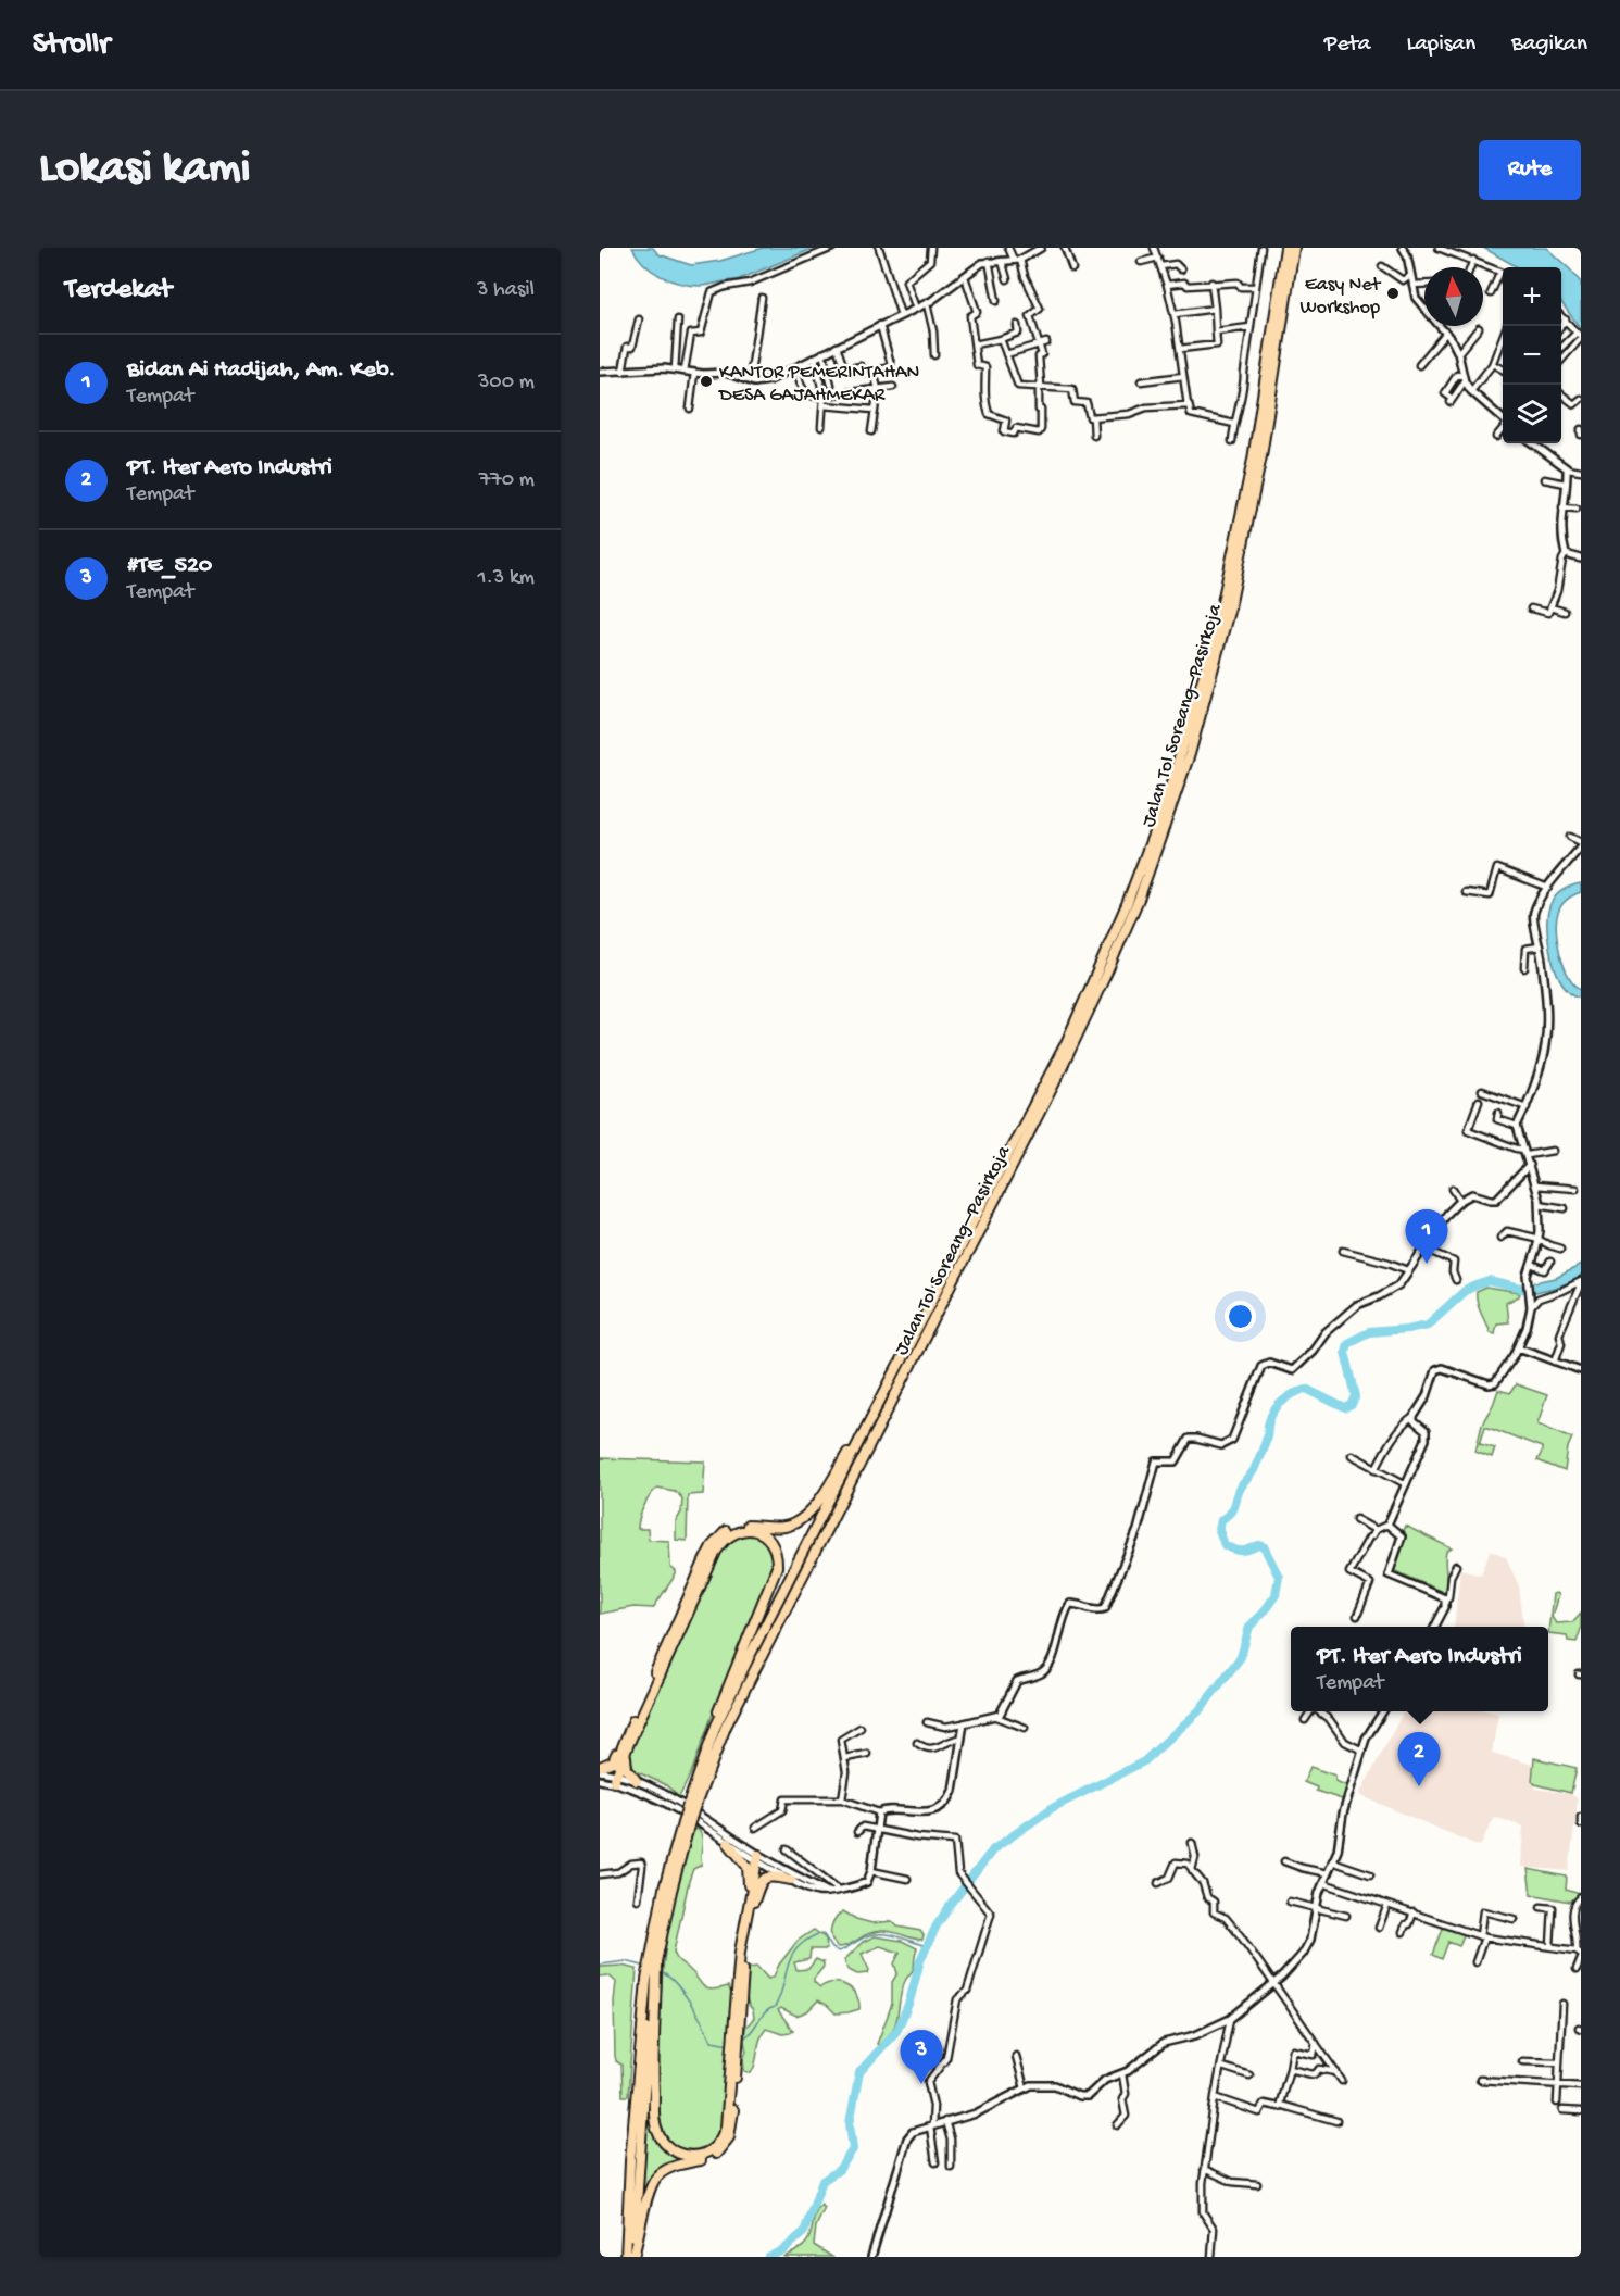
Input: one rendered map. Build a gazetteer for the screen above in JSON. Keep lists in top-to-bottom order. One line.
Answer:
{"streets":{"highway":["Jalan Tol Soreang–Pasirkoja"]},"places":["Easy Net Workshop","KANTOR PEMERINTAHAN DESA GAJAHMEKAR"],"north":"top","page":{"header":"Strollr","nav":["Peta","Lapisan","Bagikan"],"buttons":"Rute","title":"Lokasi kami","heading":["Terdekat","3 hasil"],"map_buttons":["+","−"],"list":[{"mark":"1","name":"Bidan Ai Hadijah, Am. Keb.","note":"Tempat","value":"300 m"},{"mark":"2","name":"PT. Iter Aero Industri","note":"Tempat","value":"770 m"},{"mark":"3","name":"#TE_520","note":"Tempat","value":"1.3 km"}],"pins":["1","2","3"],"popup":["PT. Iter Aero Industri","Tempat"]}}
